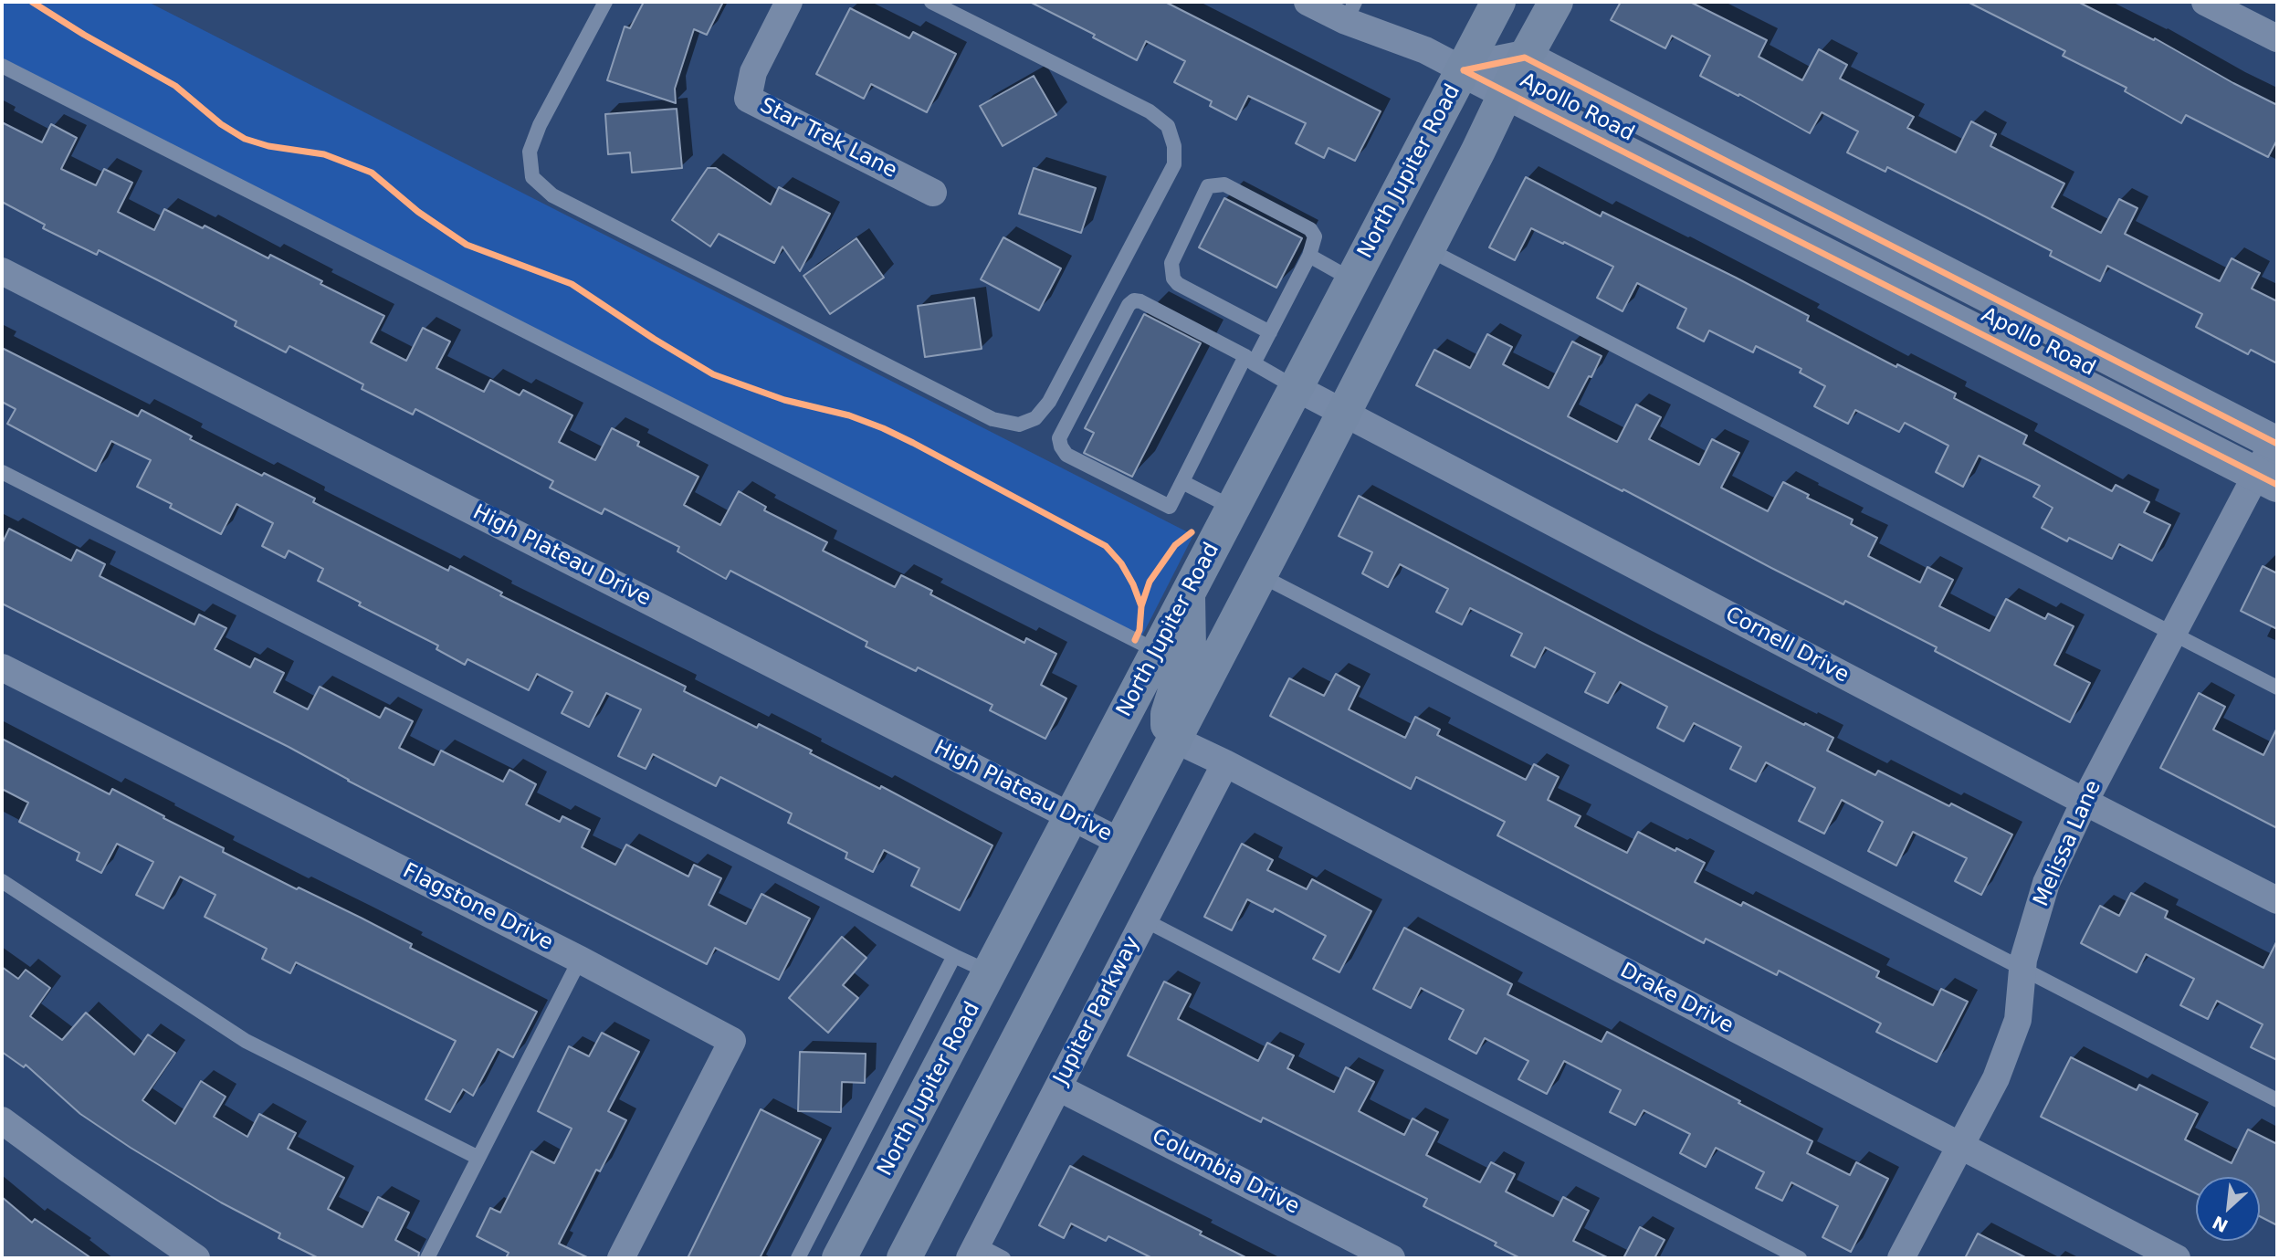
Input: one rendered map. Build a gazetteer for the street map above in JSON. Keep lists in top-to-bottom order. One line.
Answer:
{"streets":{"main road":["North Jupiter Road"],"street":["Apollo Road","Star Trek Lane","High Plateau Drive","Cornell Drive","Melissa Lane","Flagstone Drive","Drake Drive","Jupiter Parkway","Columbia Drive"]},"crossings":[["Apollo Road","North Jupiter Road"],["Apollo Road","Melissa Lane"],["North Jupiter Road","High Plateau Drive"],["North Jupiter Road","Cornell Drive"],["Cornell Drive","Melissa Lane"],["Melissa Lane","Drake Drive"],["Drake Drive","Jupiter Parkway"],["Jupiter Parkway","Columbia Drive"]],"north":"bottom left"}
